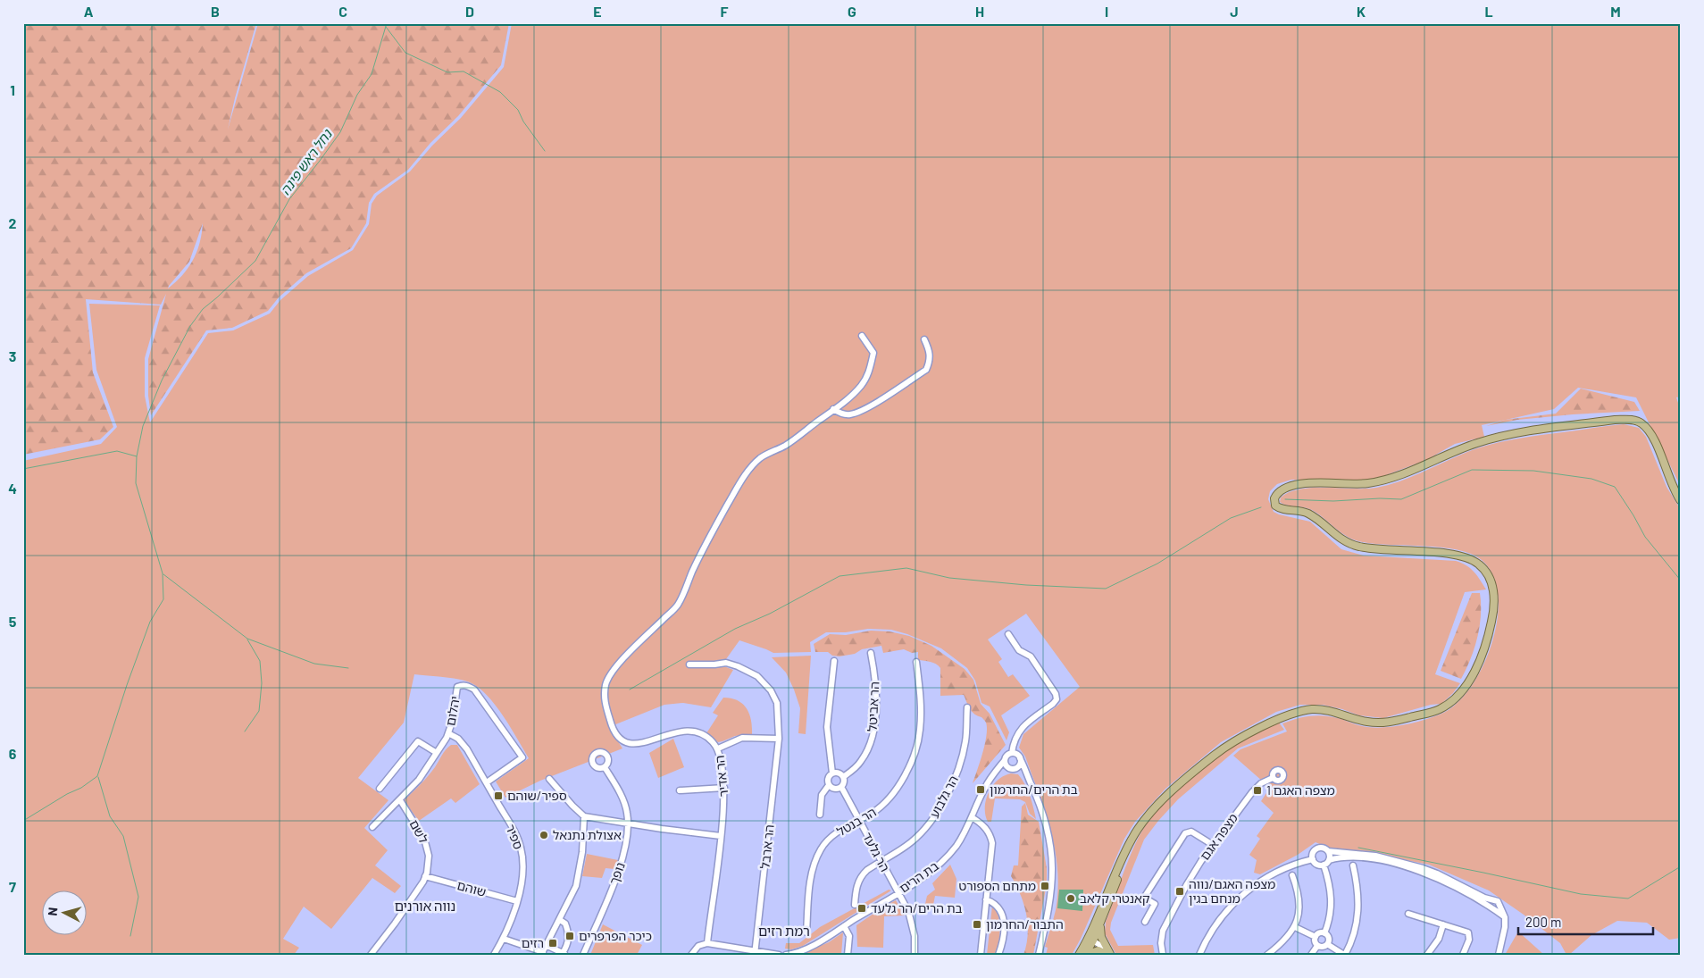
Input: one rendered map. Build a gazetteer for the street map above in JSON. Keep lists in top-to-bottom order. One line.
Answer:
{"streets":{"street":["הר אביטל","יהלום","הר אדיר","הר גלבוע","הר בנטל","לשם","ספיר","מצפה אגם","הר ארבל","הר גלעד","נופך","בת הרים","שוהם"]},"crossings":[["הר אביטל","הר גלעד"],["יהלום","לשם"],["יהלום","ספיר"],["הר גלבוע","הר גלעד"],["הר בנטל","הר גלעד"],["לשם","שוהם"],["ספיר","שוהם"],["הר גלעד","בת הרים"]],"districts":["נווה אורנים","רמת רזים"],"water":["נחל ראש פינה"],"places":{"transit":["בת הרים/החרמון","מצפה האגם 1","ספיר/שוהם","מתחם הספורט","מצפה האגם/נווה מנחם בגין","בת הרים/הר גלעד","התבור/החרמון","כיכר הפרפרים","רזים"],"other":["אצולת נתנאל","קאנטרי קלאב"]},"scale_bar":"200 m","north":"left","grid":{"columns":["A","B","C","D","E","F","G","H","I","J","K","L","M"],"rows":["1","2","3","4","5","6","7"]}}
